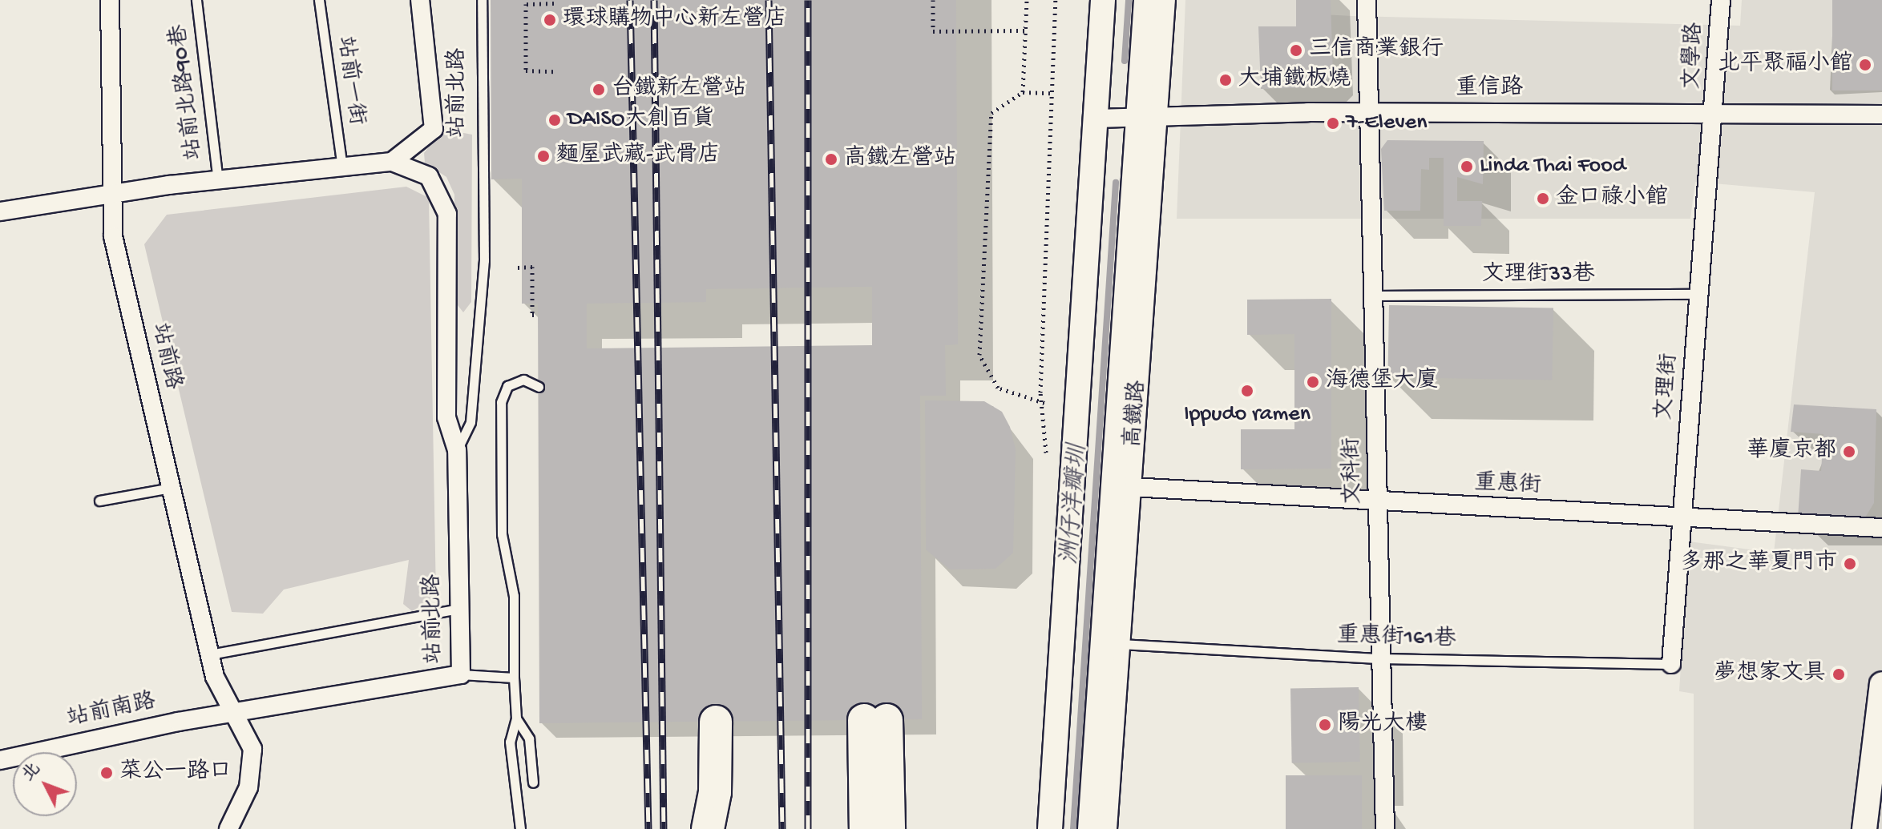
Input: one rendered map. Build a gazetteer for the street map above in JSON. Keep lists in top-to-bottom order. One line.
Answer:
{"streets":{"street":["文學路","重信路","站前北路","站前路","文理街","高鐵路","文科街","重惠街","站前南路"],"lane":["站前一街","站前北路90巷","文理街33巷","重惠街161巷"]},"crossings":[["文學路","重信路"],["文學路","文理街"],["站前一街","站前北路"],["重信路","文理街"],["重信路","高鐵路"],["重信路","文科街"],["站前北路90巷","站前北路"],["站前北路","站前路"],["站前北路","站前南路"],["文理街33巷","文理街"],["文理街33巷","文科街"],["站前路","站前南路"],["文理街","重惠街"],["文理街","重惠街161巷"],["高鐵路","重惠街"],["高鐵路","重惠街161巷"],["文科街","重惠街"],["文科街","重惠街161巷"]],"water":["洲仔洋瓣圳"],"places":["環球購物中心新左營店","三信商業銀行","北平聚福小館","大埔鐵板燒","台鐵新左營站","DAISO大創百貨","7-Eleven","麵屋武藏-武骨店","高鐵左營站","Linda Thai Food","金口祿小館","海德堡大廈","Ippudo ramen","華廈京都","多那之華夏門市","夢想家文具","陽光大樓","菜公一路口"],"north":"top left"}
